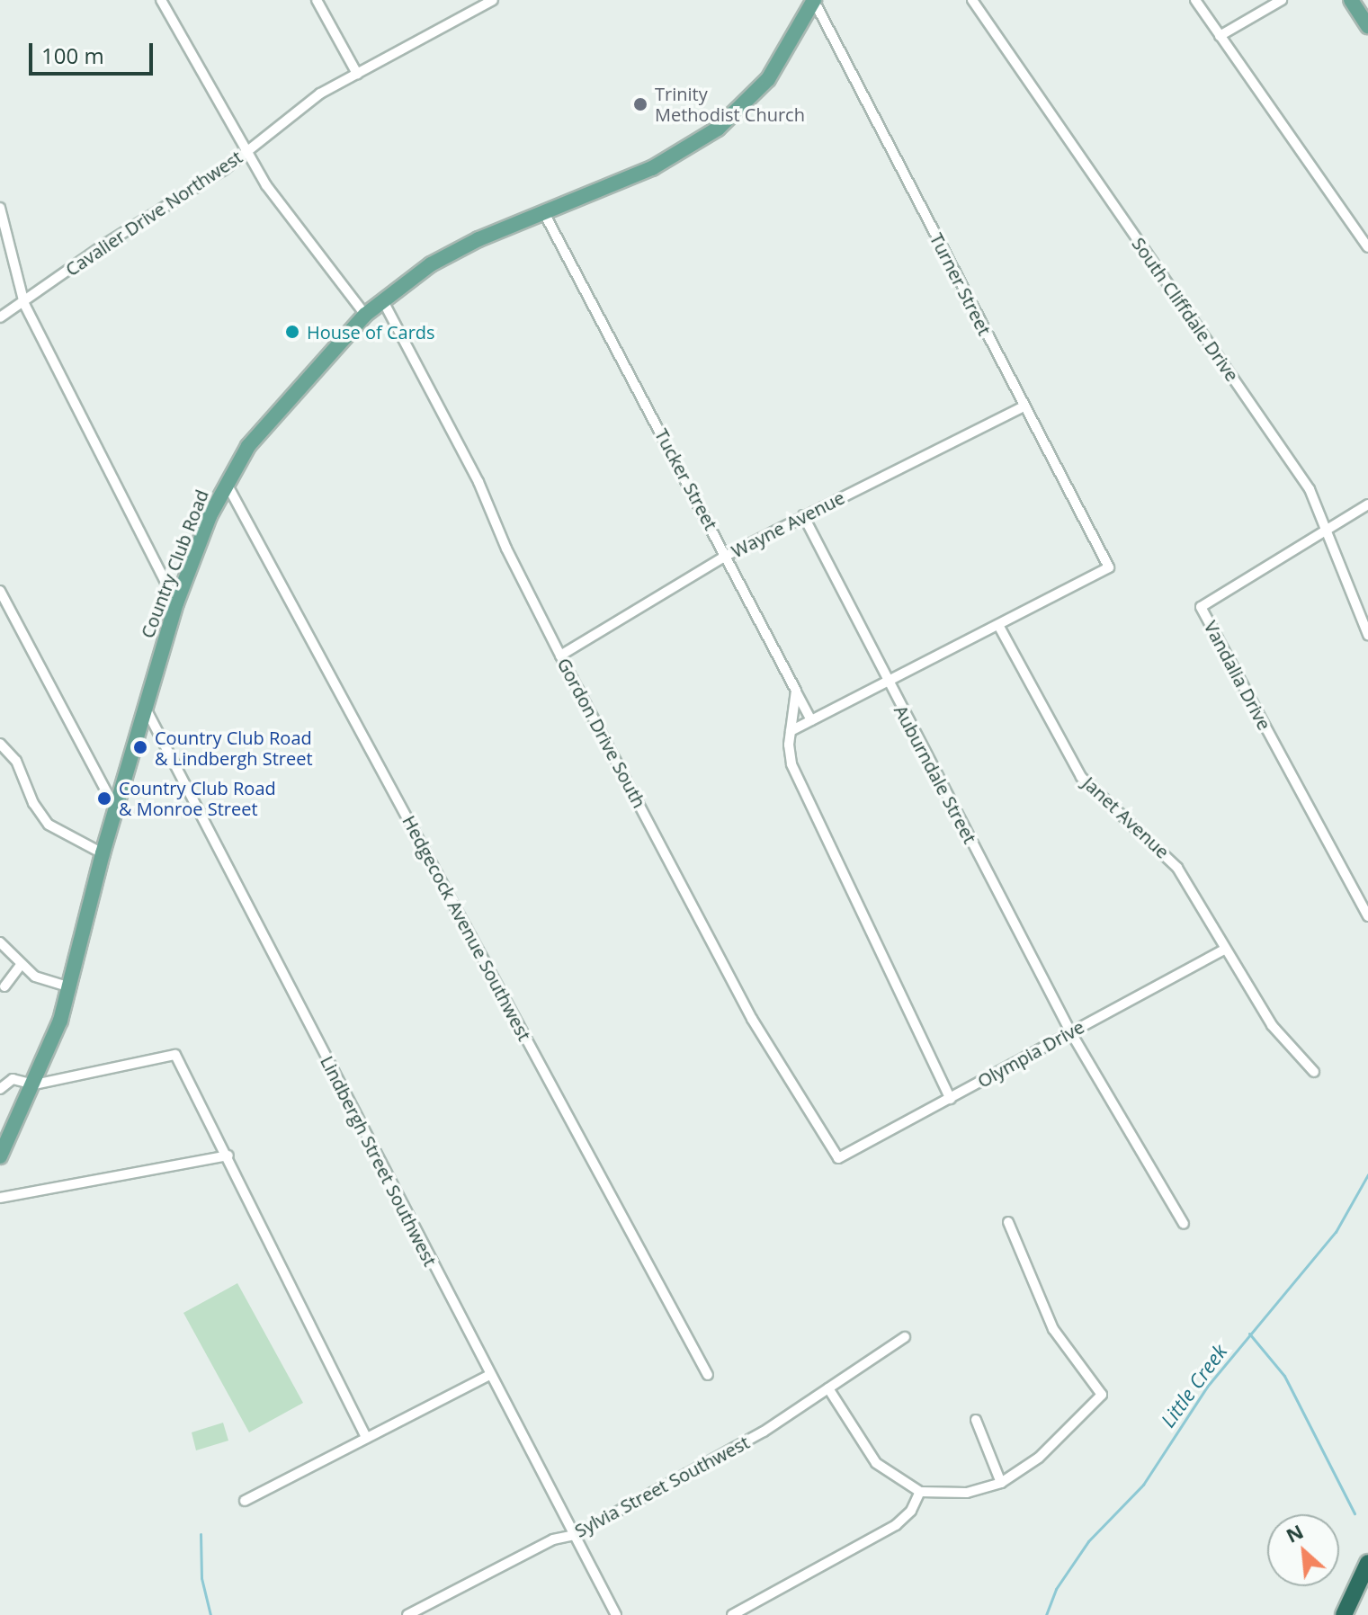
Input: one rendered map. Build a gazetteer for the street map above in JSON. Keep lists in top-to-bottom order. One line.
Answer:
{"streets":{"main road":["Country Club Road"],"street":["Cavalier Drive Northwest","Turner Street","South Cliffdale Drive","Tucker Street","Wayne Avenue","Vandalia Drive","Gordon Drive South","Auburndale Street","Janet Avenue","Hedgecock Avenue Southwest","Olympia Drive","Lindbergh Street Southwest","Sylvia Street Southwest"]},"crossings":[["Turner Street","Wayne Avenue"],["Turner Street","Country Club Road"],["Turner Street","Janet Avenue"],["South Cliffdale Drive","Vandalia Drive"],["Tucker Street","Wayne Avenue"],["Tucker Street","Country Club Road"],["Wayne Avenue","Gordon Drive South"],["Wayne Avenue","Auburndale Street"],["Country Club Road","Gordon Drive South"],["Country Club Road","Hedgecock Avenue Southwest"],["Country Club Road","Lindbergh Street Southwest"],["Gordon Drive South","Olympia Drive"],["Auburndale Street","Olympia Drive"],["Janet Avenue","Olympia Drive"],["Lindbergh Street Southwest","Sylvia Street Southwest"]],"water":["Little Creek"],"places":["Trinity Methodist Church","House of Cards","Country Club Road & Lindbergh Street","Country Club Road & Monroe Street"],"scale_bar":"100 m","north":"top left"}
